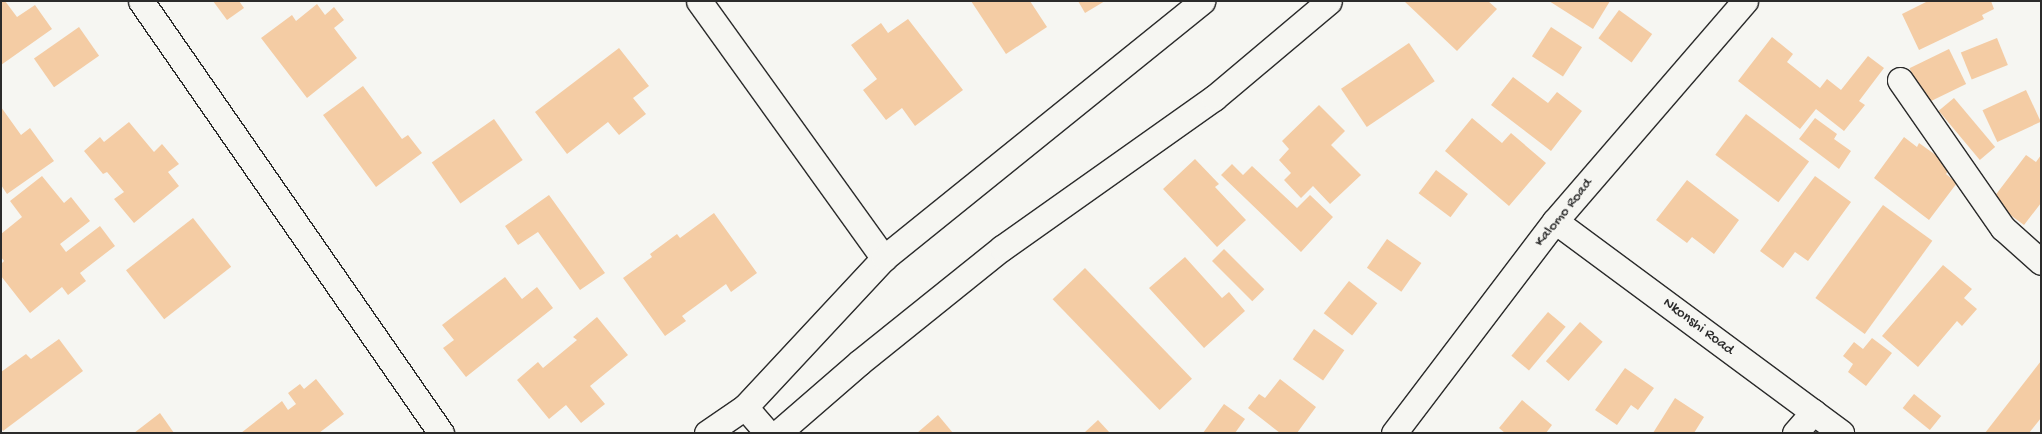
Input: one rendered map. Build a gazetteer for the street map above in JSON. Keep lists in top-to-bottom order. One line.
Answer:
{"streets":{"street":["Kalomo Road","Nkonshi Road"]},"crossings":[["Kalomo Road","Nkonshi Road"]]}
